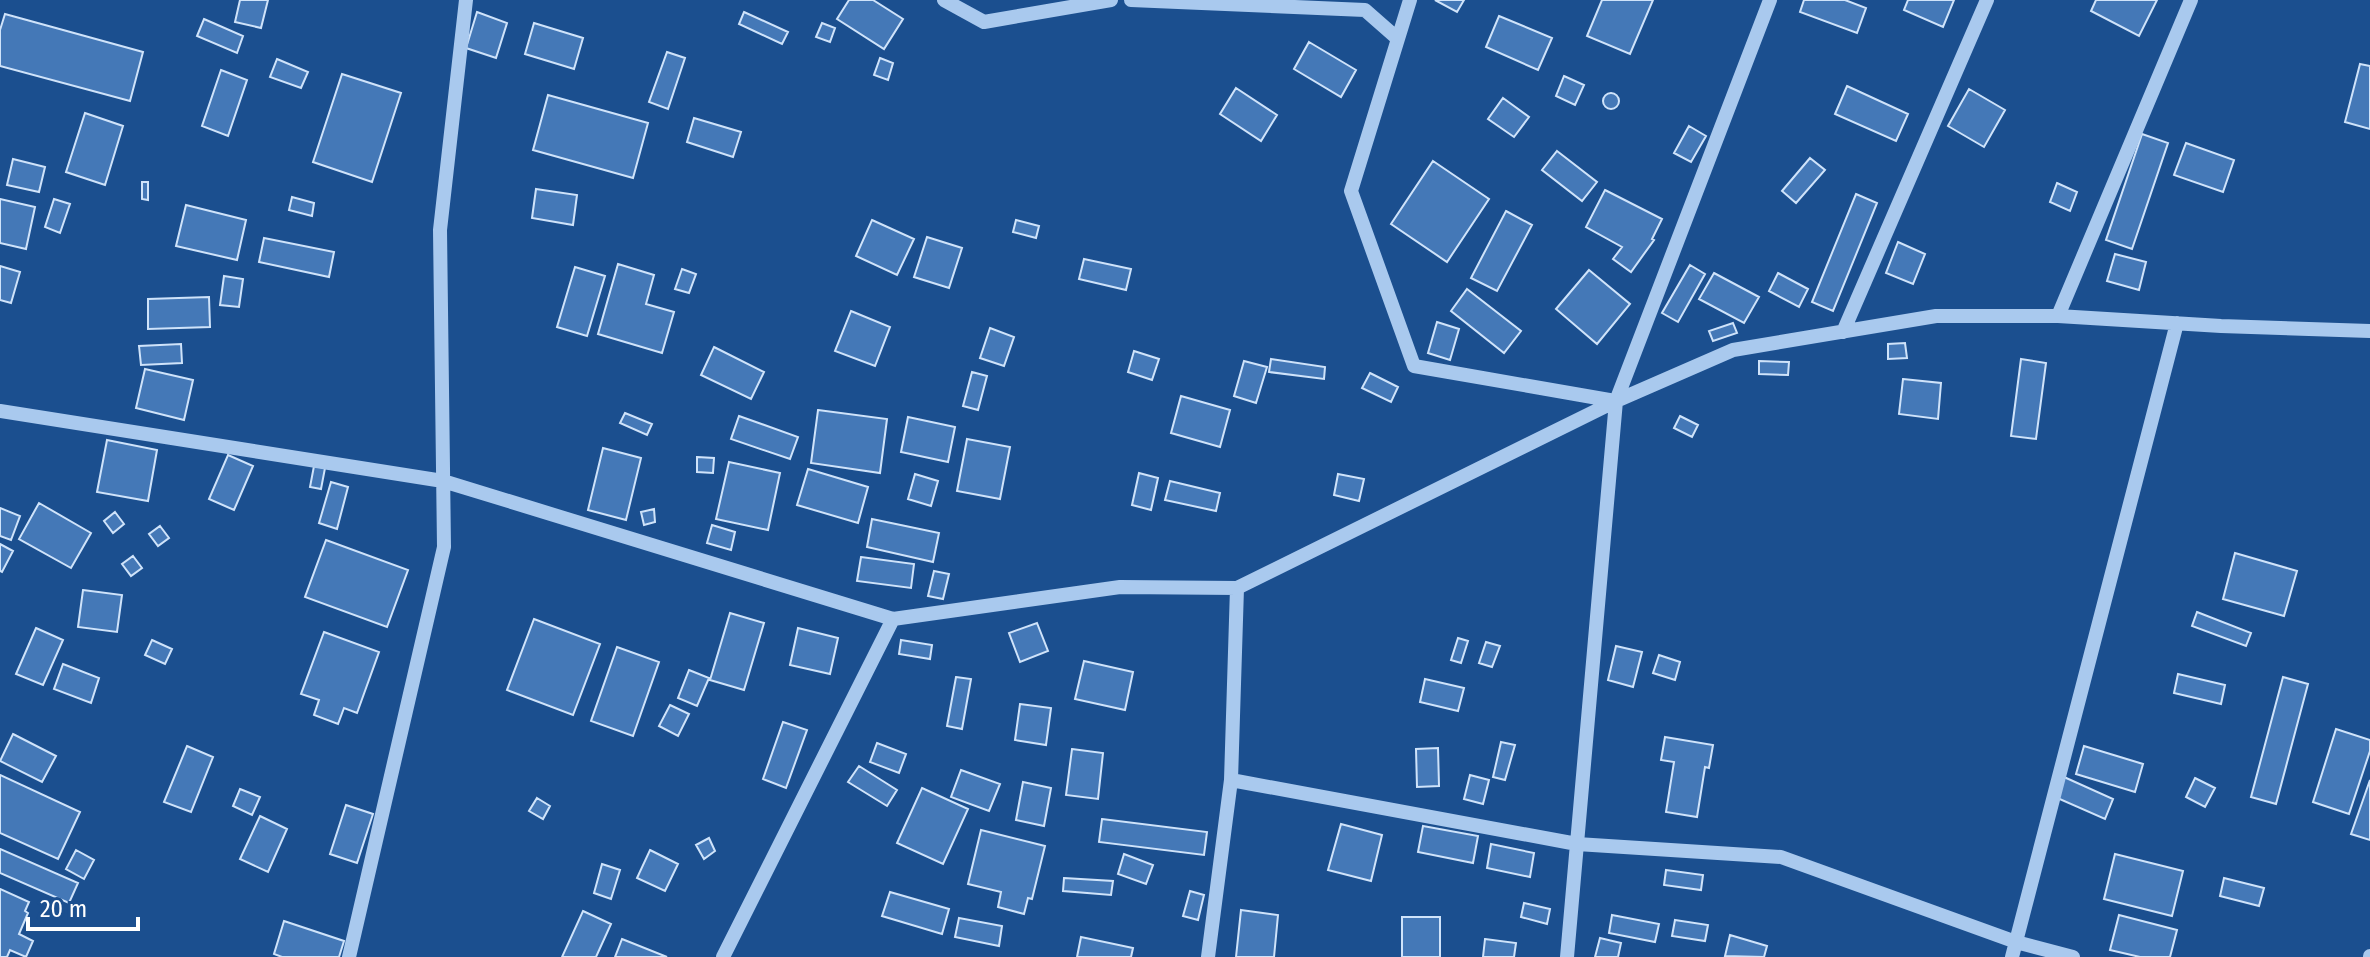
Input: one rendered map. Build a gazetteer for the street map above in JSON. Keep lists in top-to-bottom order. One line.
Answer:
{"scale_bar":"20 m"}
